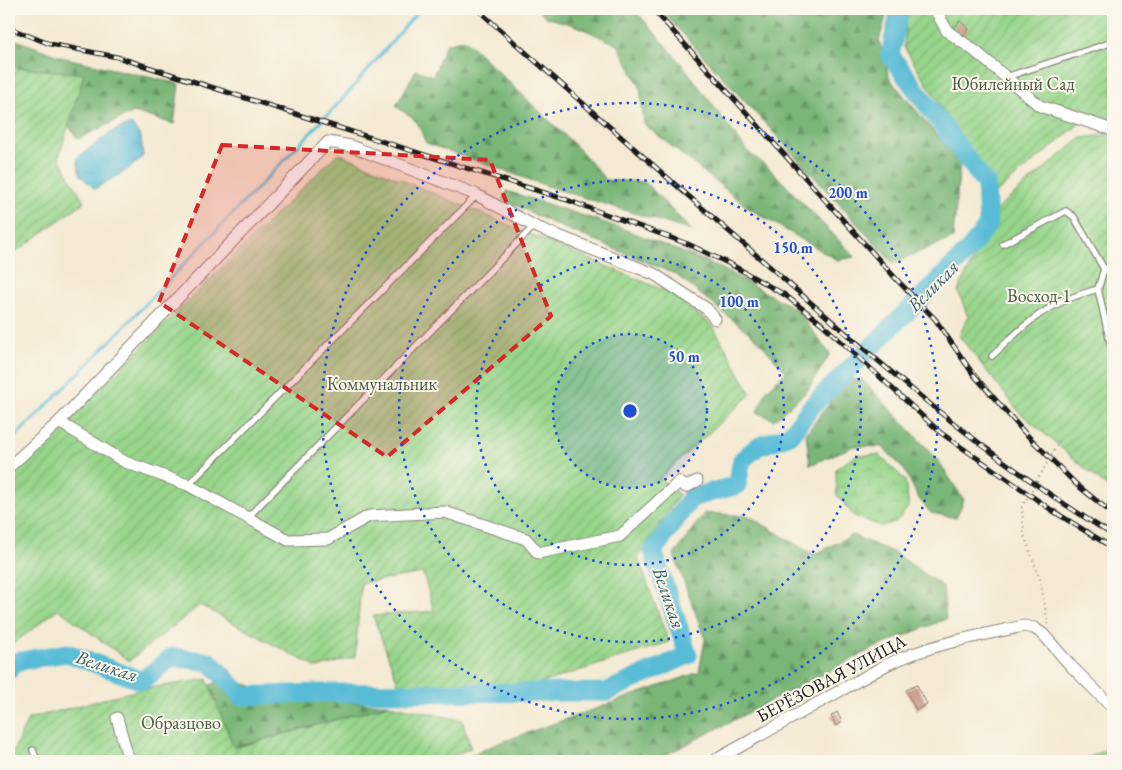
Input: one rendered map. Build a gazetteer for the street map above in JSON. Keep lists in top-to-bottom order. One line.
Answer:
{"streets":{"street":["БЕРЁЗОВАЯ УЛИЦА"]},"water":["Великая"],"parks":["Юбилейный Сад","Восход-1","Коммунальник","Образцово"],"rings":["200 m","150 m","100 m","50 m"]}
